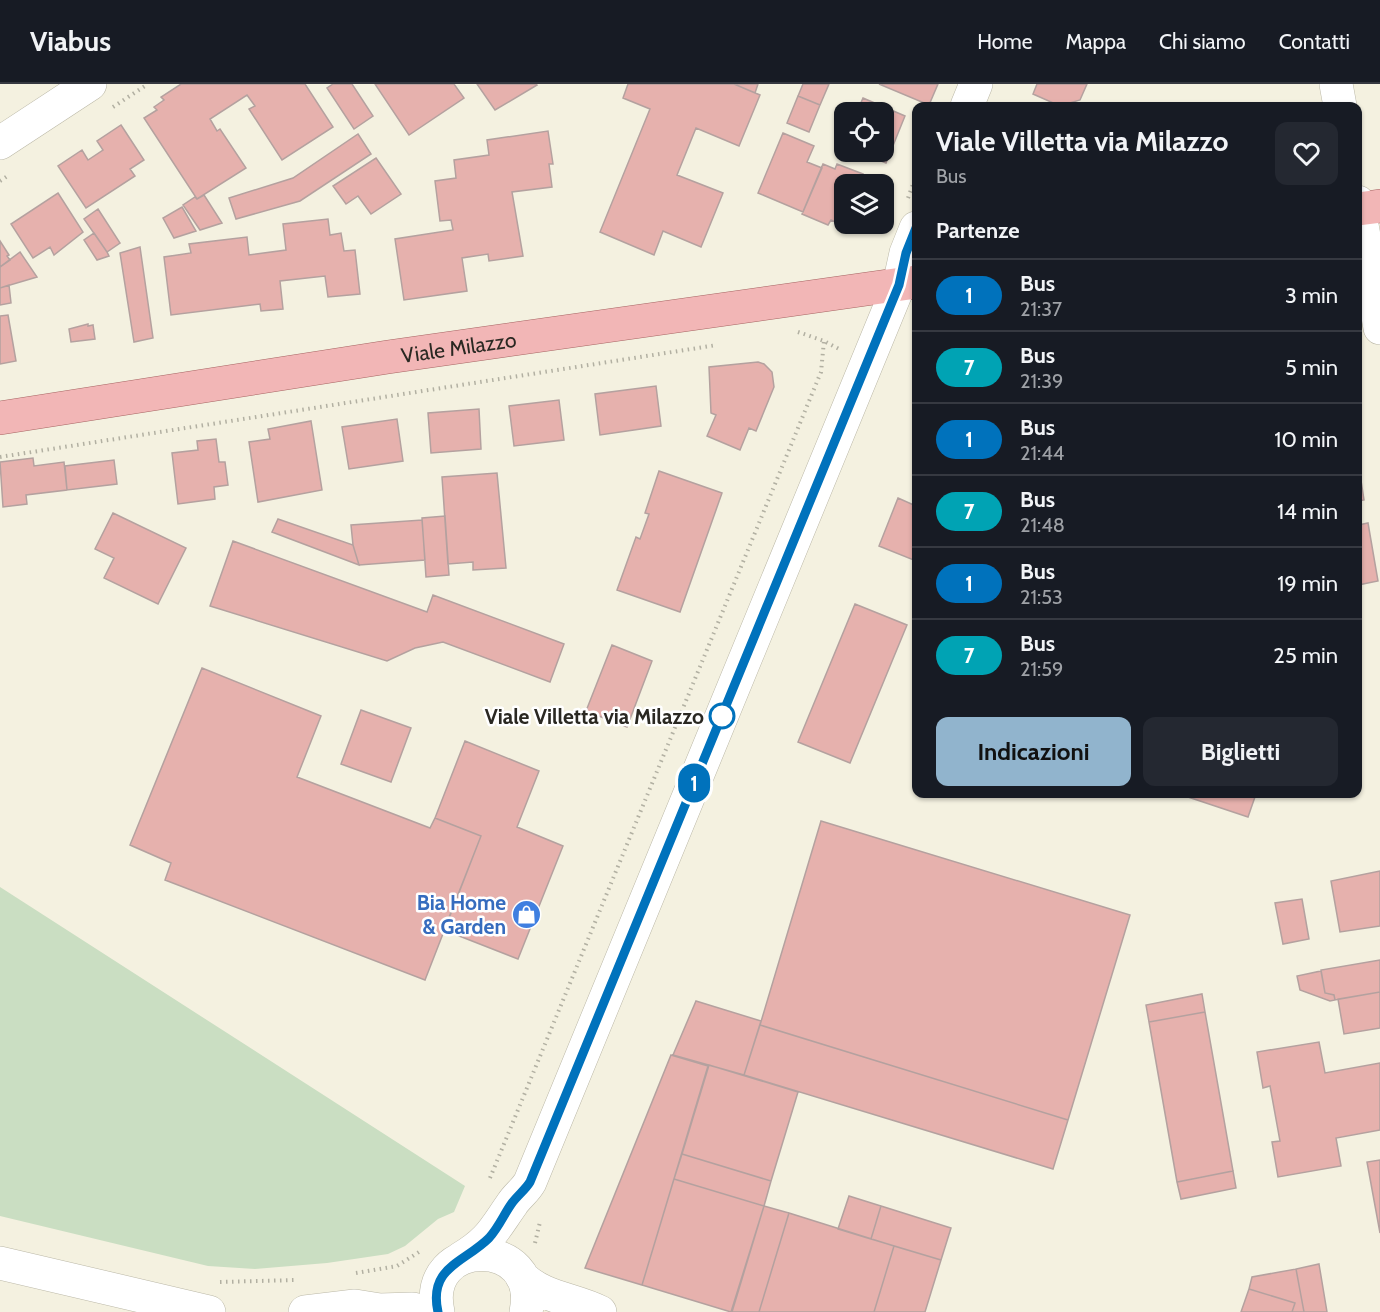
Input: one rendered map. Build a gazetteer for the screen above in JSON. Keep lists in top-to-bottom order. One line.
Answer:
{"streets":{"main road":["Viale Milazzo"]},"places":{"other":["Viale Villetta via Milazzo"],"shop":["Bia Home & Garden"]},"lines":["bus line 1"],"page":{"header":"Viabus","nav":["Home","Mappa","Chi siamo","Contatti"],"on_map":"1","heading":[["Viale Villetta via Milazzo","Bus"],"Partenze"],"list":[{"mark":"1","name":"Bus","note":"21:37","value":"3 min"},{"mark":"7","name":"Bus","note":"21:39","value":"5 min"},{"mark":"1","name":"Bus","note":"21:44","value":"10 min"},{"mark":"7","name":"Bus","note":"21:48","value":"14 min"},{"mark":"1","name":"Bus","note":"21:53","value":"19 min"},{"mark":"7","name":"Bus","note":"21:59","value":"25 min"}],"buttons":["Indicazioni","Biglietti"]}}
